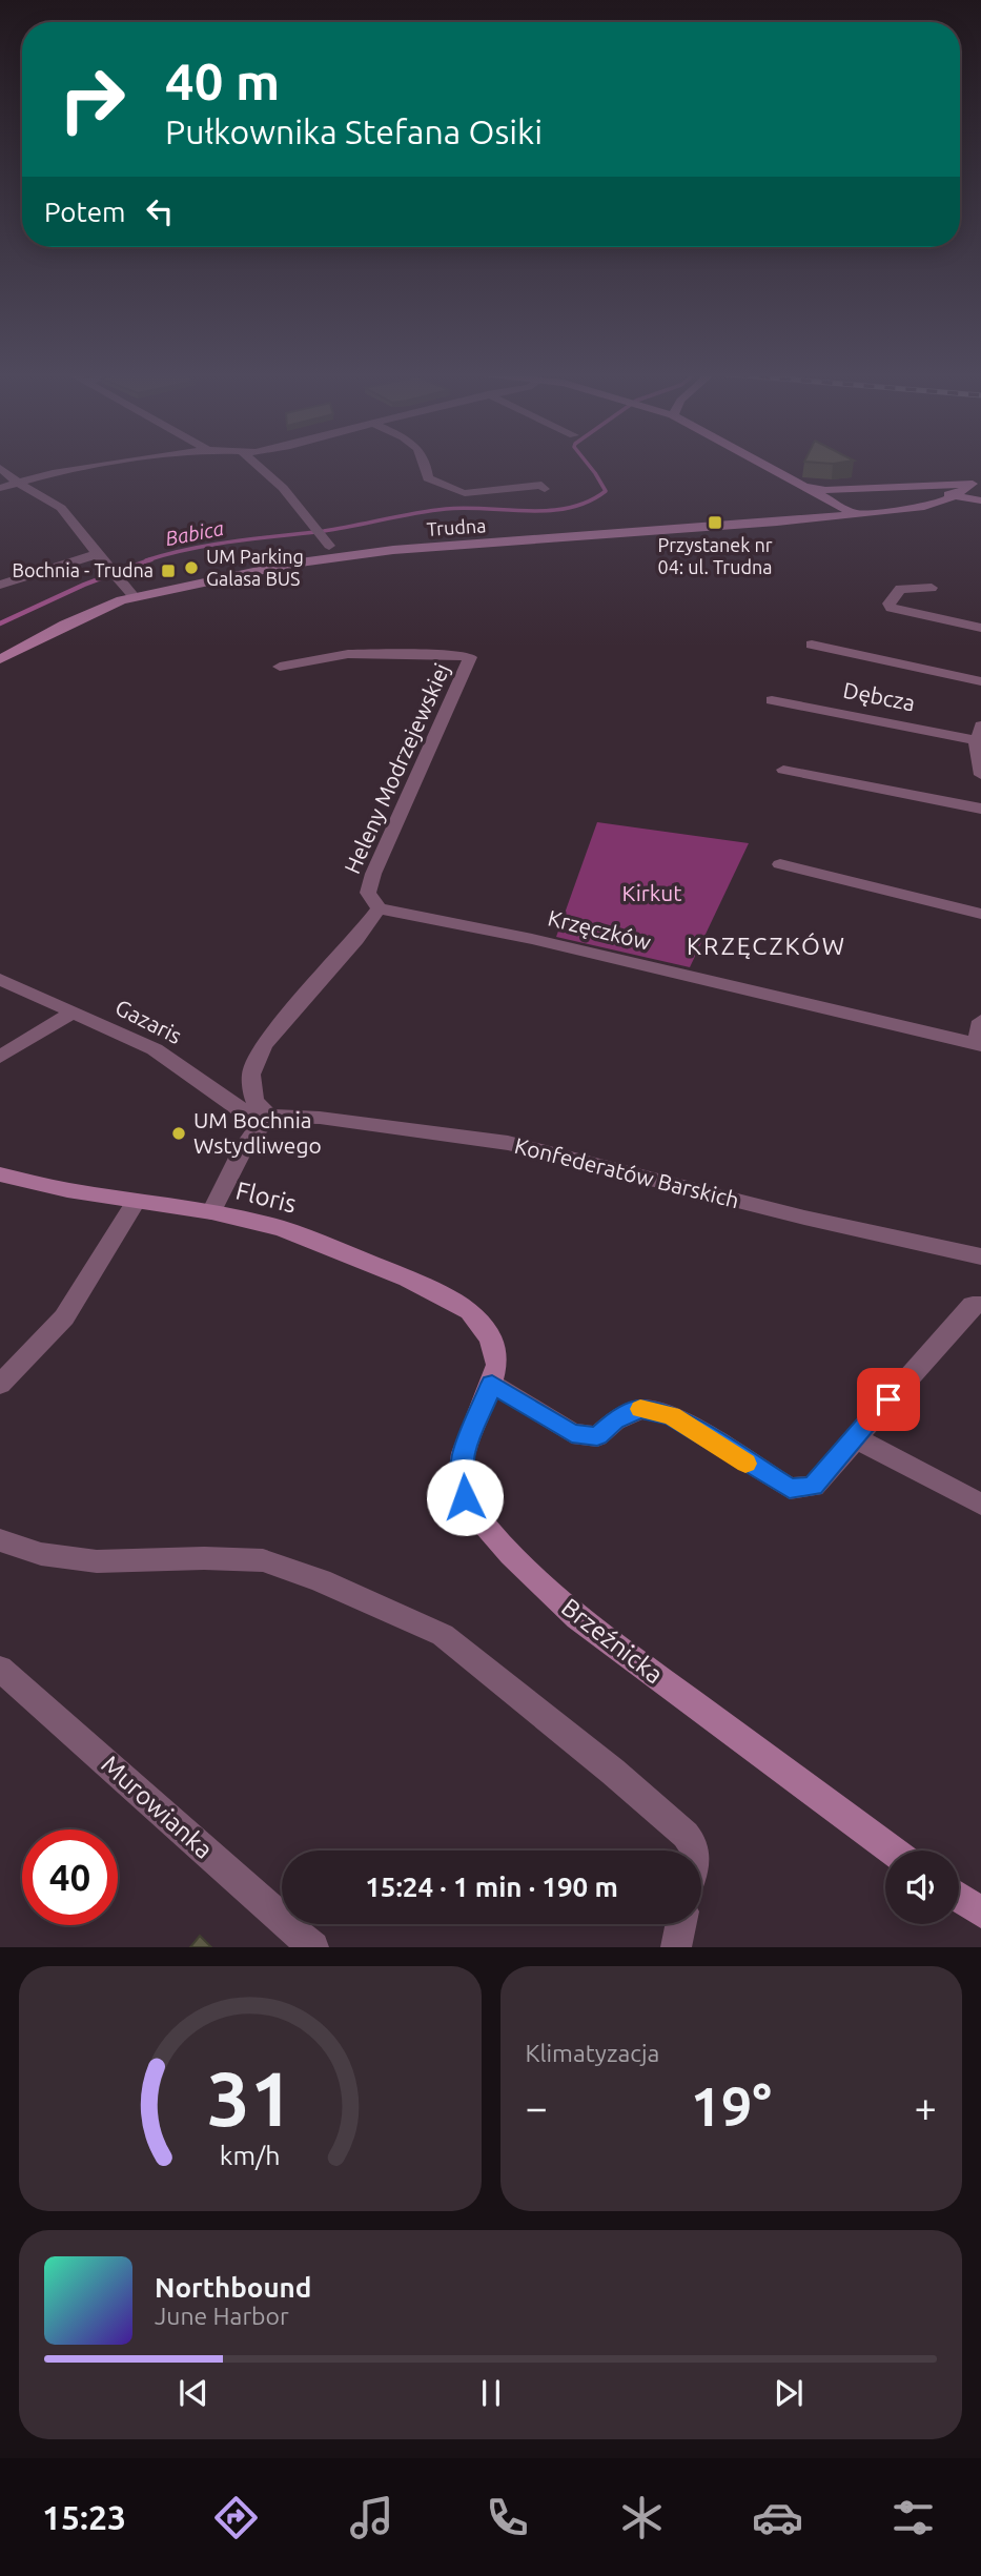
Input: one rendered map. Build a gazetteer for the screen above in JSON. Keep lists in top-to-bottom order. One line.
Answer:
{"streets":{"street":["Trudna","Dębcza","Heleny Modrzejewskiej","Krzęczków","Gazaris","Konfederatów Barskich","Floris","Brzeźnicka","Murowianka"]},"crossings":[["Heleny Modrzejewskiej","Krzęczków"],["Gazaris","Konfederatów Barskich"],["Floris","Brzeźnicka"]],"districts":["KRZĘCZKÓW"],"water":["Babica"],"parks":["Kirkut"],"places":{"transit":["Przystanek nr 04: ul. Trudna","Bochnia - Trudna"],"other":["UM Parking Galasa BUS","UM Bochnia Wstydliwego"]},"page":{"turn":["40 m","Pułkownika Stefana Osiki"],"then":"Potem","limit":"40","trip":"15:24 · 1 min · 190 m","tile":"Klimatyzacja","heat":["−","19°","+"],"song":["Northbound","June Harbor"],"tabs":"15:23","gauge":["31","km/h"]}}
